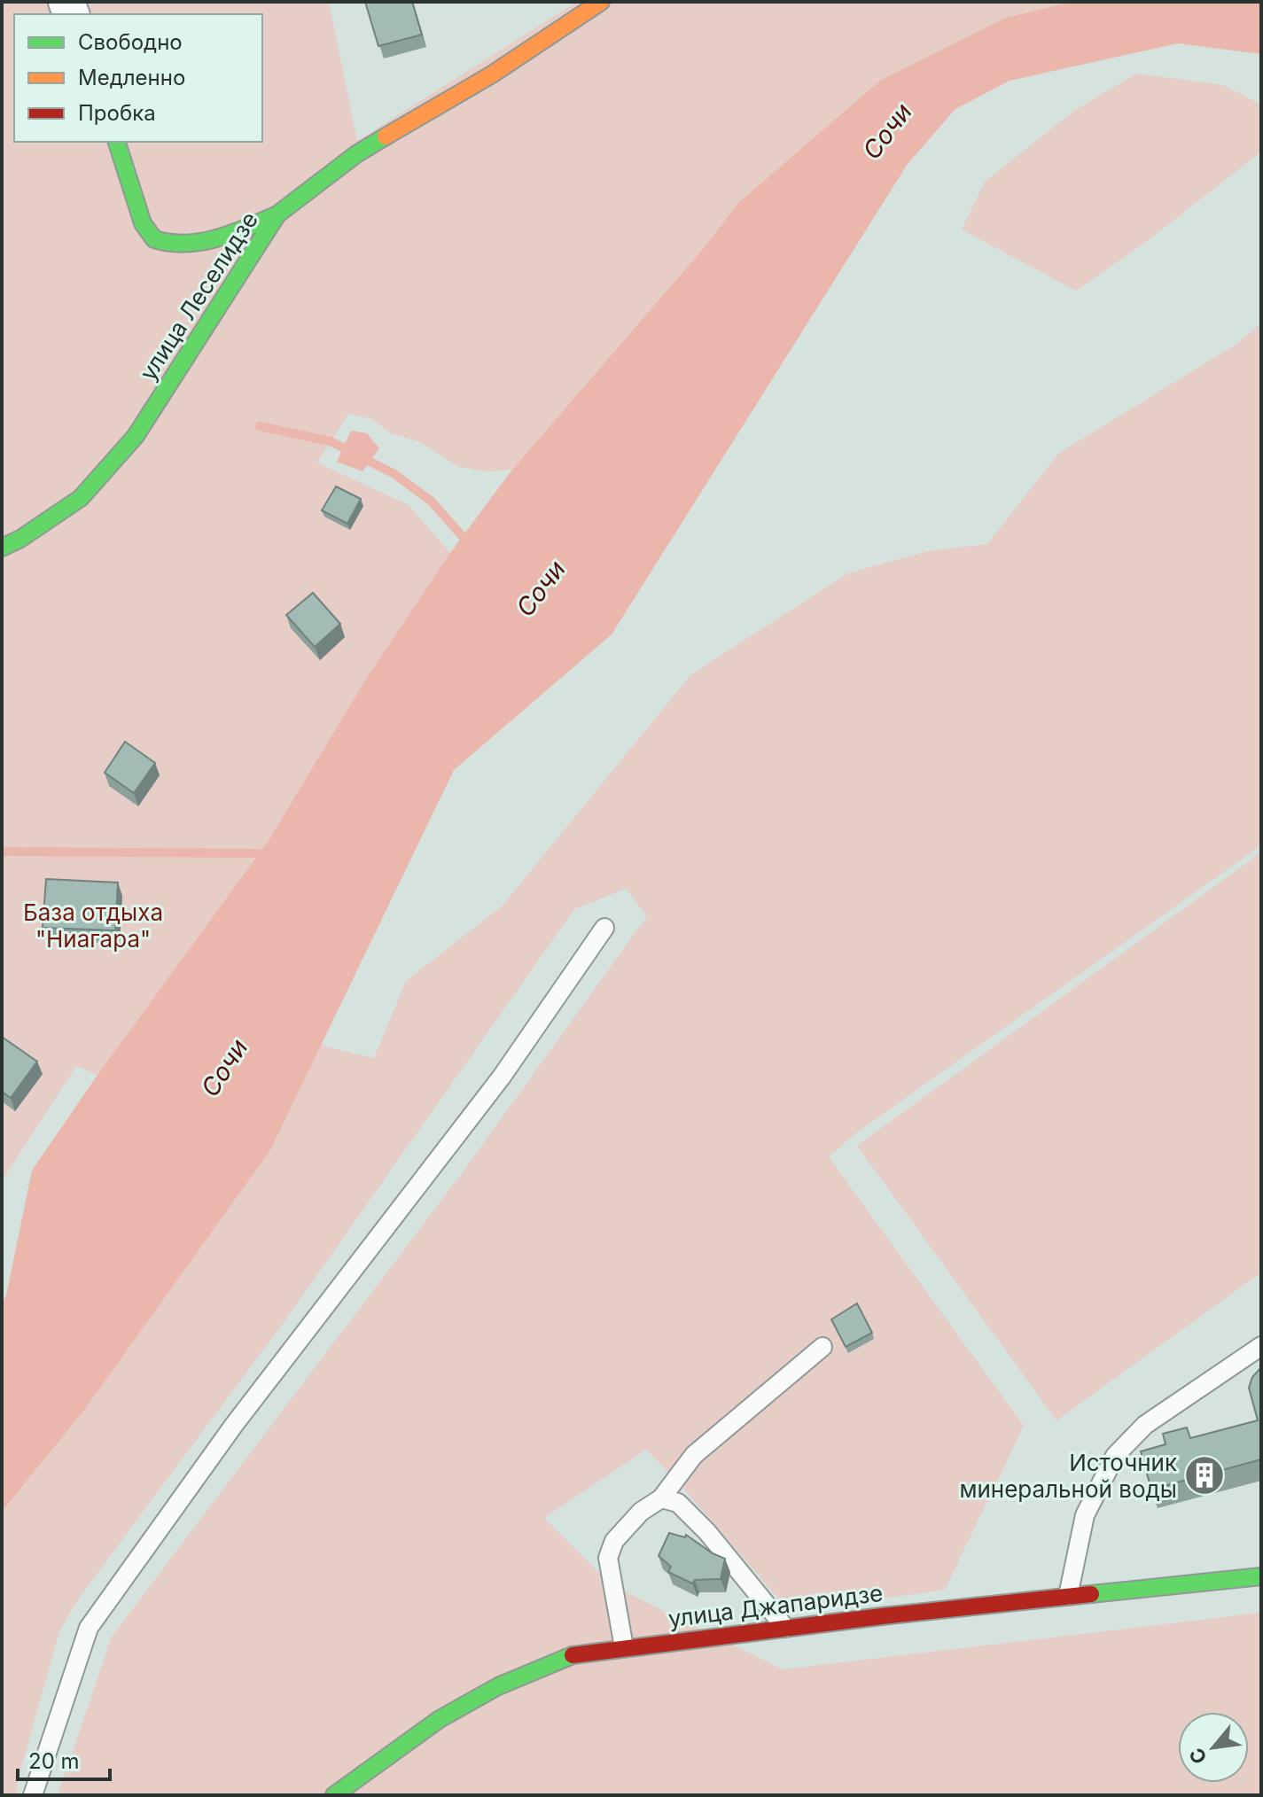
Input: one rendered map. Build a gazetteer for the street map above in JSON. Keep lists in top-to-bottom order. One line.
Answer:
{"streets":{"street":["улица Леселидзе","улица Джапаридзе"]},"water":["Сочи"],"parks":["База отдыха \"Ниагара\""],"places":{"building":["Источник минеральной воды"]},"legend":["Свободно","Медленно","Пробка"],"scale_bar":"20 m","north":"bottom left"}
